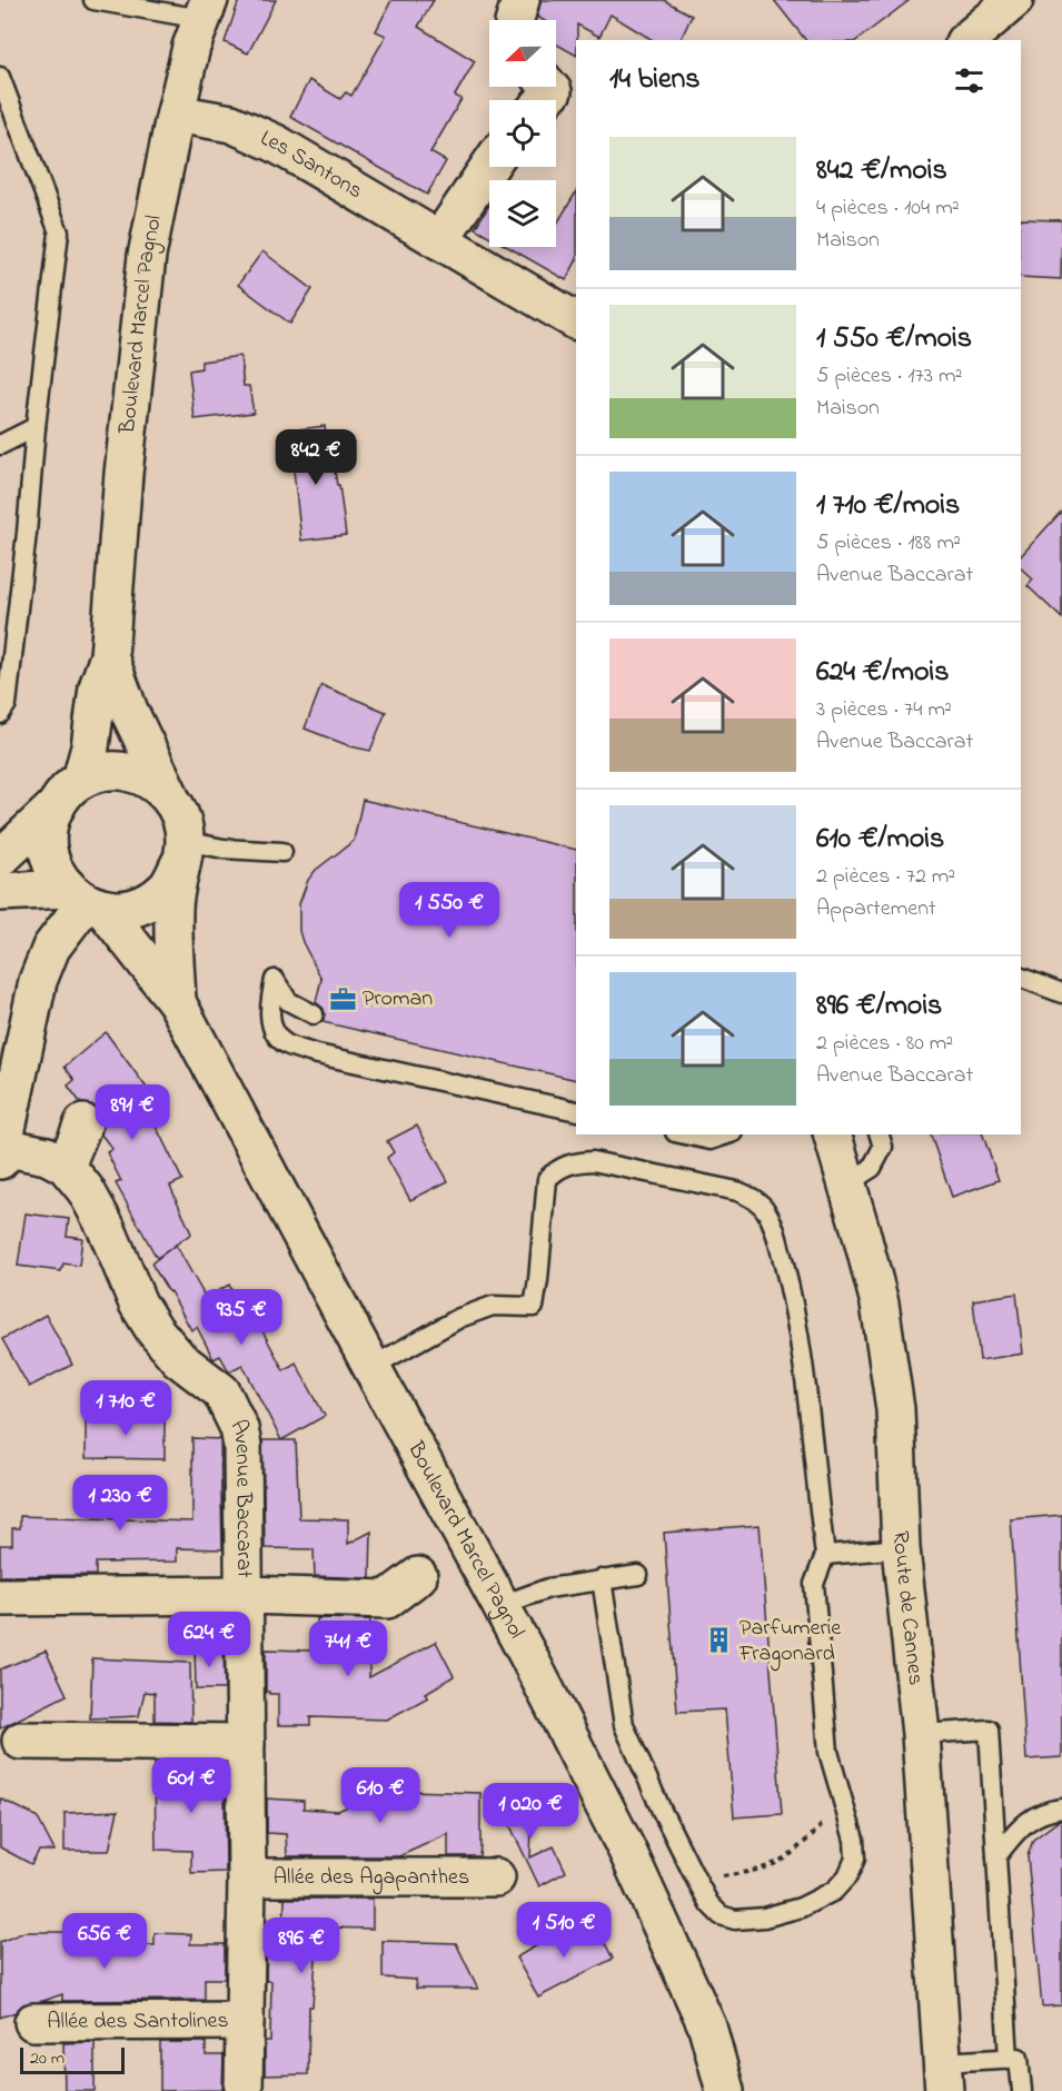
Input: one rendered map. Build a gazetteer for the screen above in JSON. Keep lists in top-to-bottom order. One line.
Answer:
{"streets":{"street":["Les Santons","Boulevard Marcel Pagnol","Avenue Baccarat","Route de Cannes","Allée des Agapanthes","Allée des Santolines"]},"crossings":[["Les Santons","Boulevard Marcel Pagnol"],["Avenue Baccarat","Allée des Agapanthes"],["Avenue Baccarat","Allée des Santolines"]],"places":{"office":["Proman"],"building":["Parfumerie Fragonard"]},"scale_bar":"20 m","north":"left","page":{"heading":"14 biens","list":[{"name":"842 €/mois","note":"4 pièces · 104 m² · Maison"},{"name":"1 550 €/mois","note":"5 pièces · 173 m² · Maison"},{"name":"1 710 €/mois","note":"5 pièces · 188 m² · Avenue Baccarat"},{"name":"624 €/mois","note":"3 pièces · 74 m² · Avenue Baccarat"},{"name":"610 €/mois","note":"2 pièces · 72 m² · Appartement"},{"name":"896 €/mois","note":"2 pièces · 80 m² · Avenue Baccarat"}],"price":["842 €","1 550 €","891 €","935 €","1 710 €","1 230 €","624 €","741 €","601 €","610 €","1 020 €","1 510 €","656 €","896 €"],"scale":"20 m"}}
